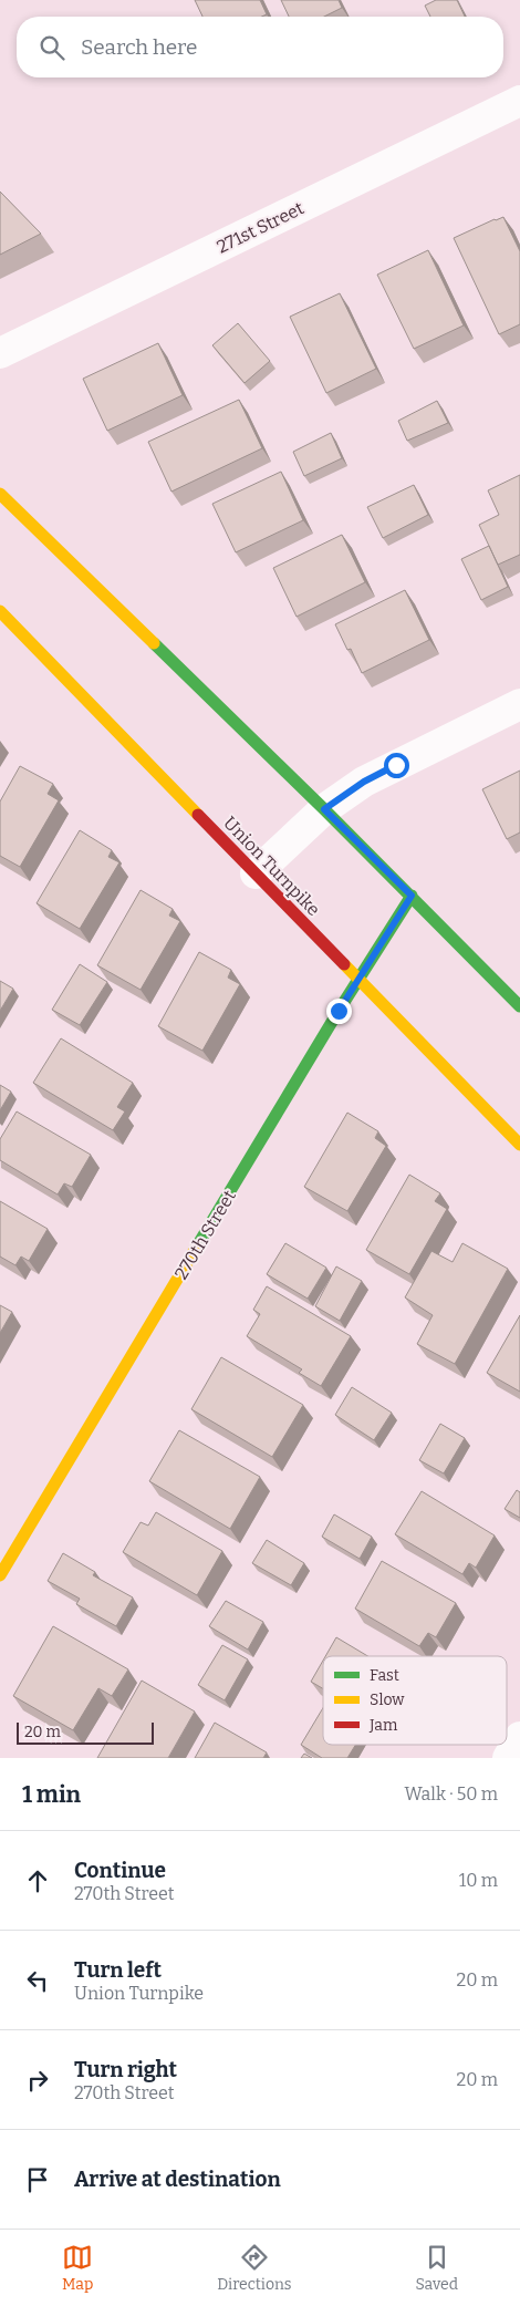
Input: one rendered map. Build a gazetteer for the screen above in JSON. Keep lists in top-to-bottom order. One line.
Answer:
{"streets":{"main road":["Union Turnpike","270th Street"],"street":["271st Street"]},"crossings":[["Union Turnpike","270th Street"]],"legend":["Fast","Slow","Jam"],"scale_bar":"20 m","page":{"search":"Search here","scale":"20 m","heading":["1 min","Walk · 50 m"],"list":[["Continue","270th Street","10 m"],["Turn left","Union Turnpike","20 m"],["Turn right","270th Street","20 m"],"Arrive at destination"],"nav":["Map","Directions","Saved"]}}
